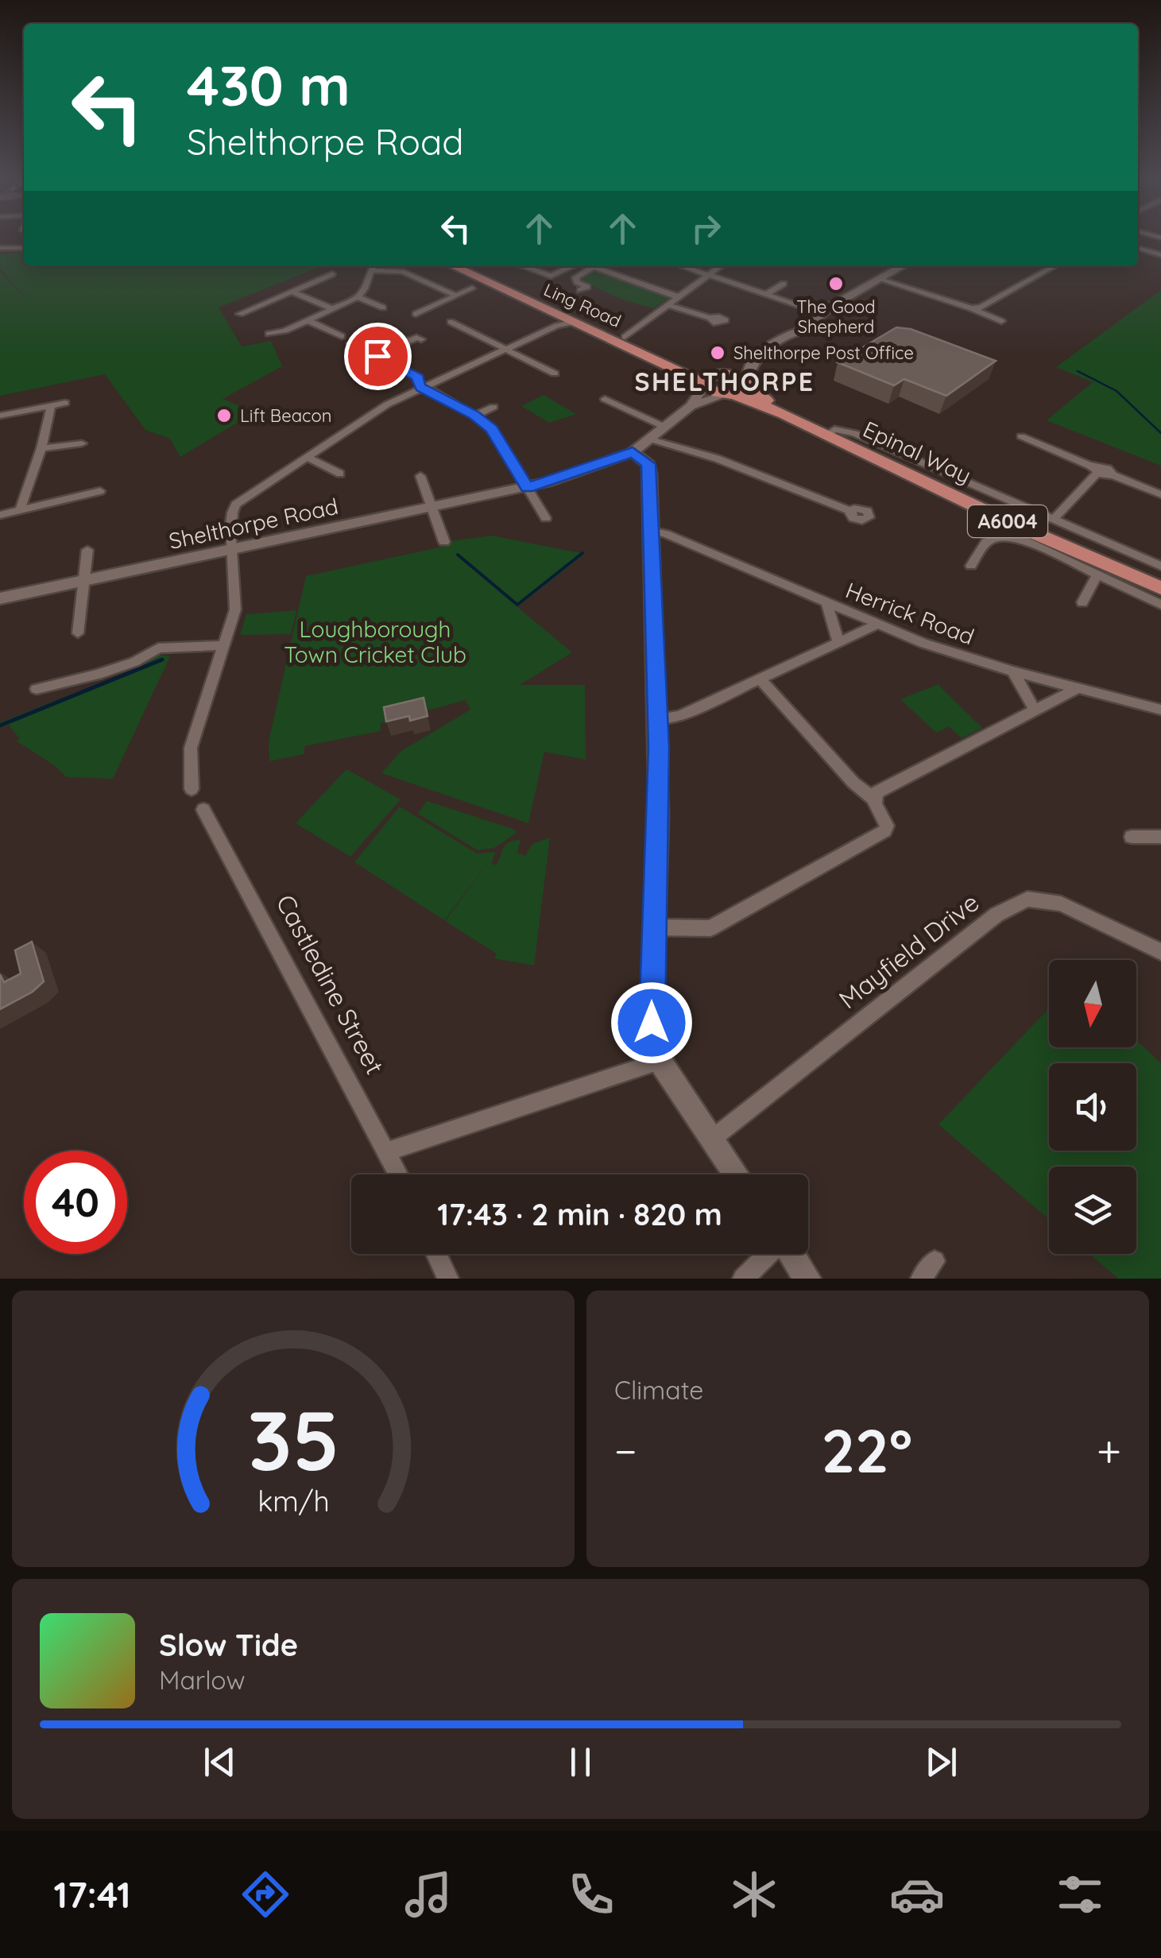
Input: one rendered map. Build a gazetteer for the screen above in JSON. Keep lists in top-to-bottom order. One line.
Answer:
{"streets":{"main road":["Ling Road","Epinal Way","A6004"],"street":["Shelthorpe Road","Herrick Road","Mayfield Drive","Castledine Street"]},"crossings":[["Ling Road","A6004"],["Epinal Way","A6004"]],"districts":["SHELTHORPE"],"parks":["Loughborough Town Cricket Club"],"places":["The Good Shepherd","Shelthorpe Post Office","Lift Beacon"],"north":"bottom","page":{"turn":["430 m","Shelthorpe Road"],"limit":"40","trip":"17:43 · 2 min · 820 m","tile":"Climate","heat":["−","22°","+"],"song":["Slow Tide","Marlow"],"tabs":"17:41","gauge":["35","km/h"]}}
